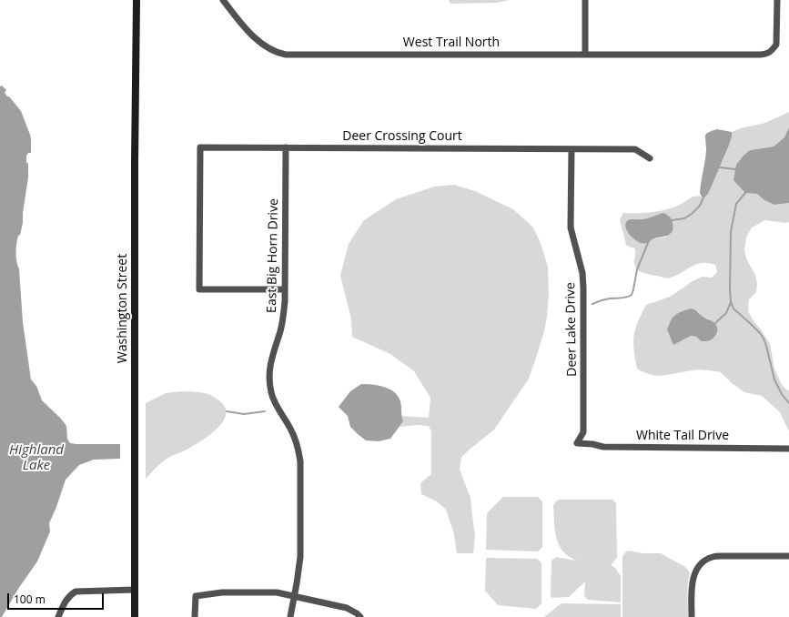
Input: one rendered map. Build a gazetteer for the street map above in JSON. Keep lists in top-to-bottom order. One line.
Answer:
{"streets":{"main road":["Washington Street"],"street":["West Trail North","Deer Crossing Court","East Big Horn Drive","Deer Lake Drive","White Tail Drive"]},"crossings":[["Deer Crossing Court","East Big Horn Drive"],["Deer Crossing Court","Deer Lake Drive"],["Deer Lake Drive","White Tail Drive"]],"water":["Highland Lake"],"scale_bar":"100 m"}
